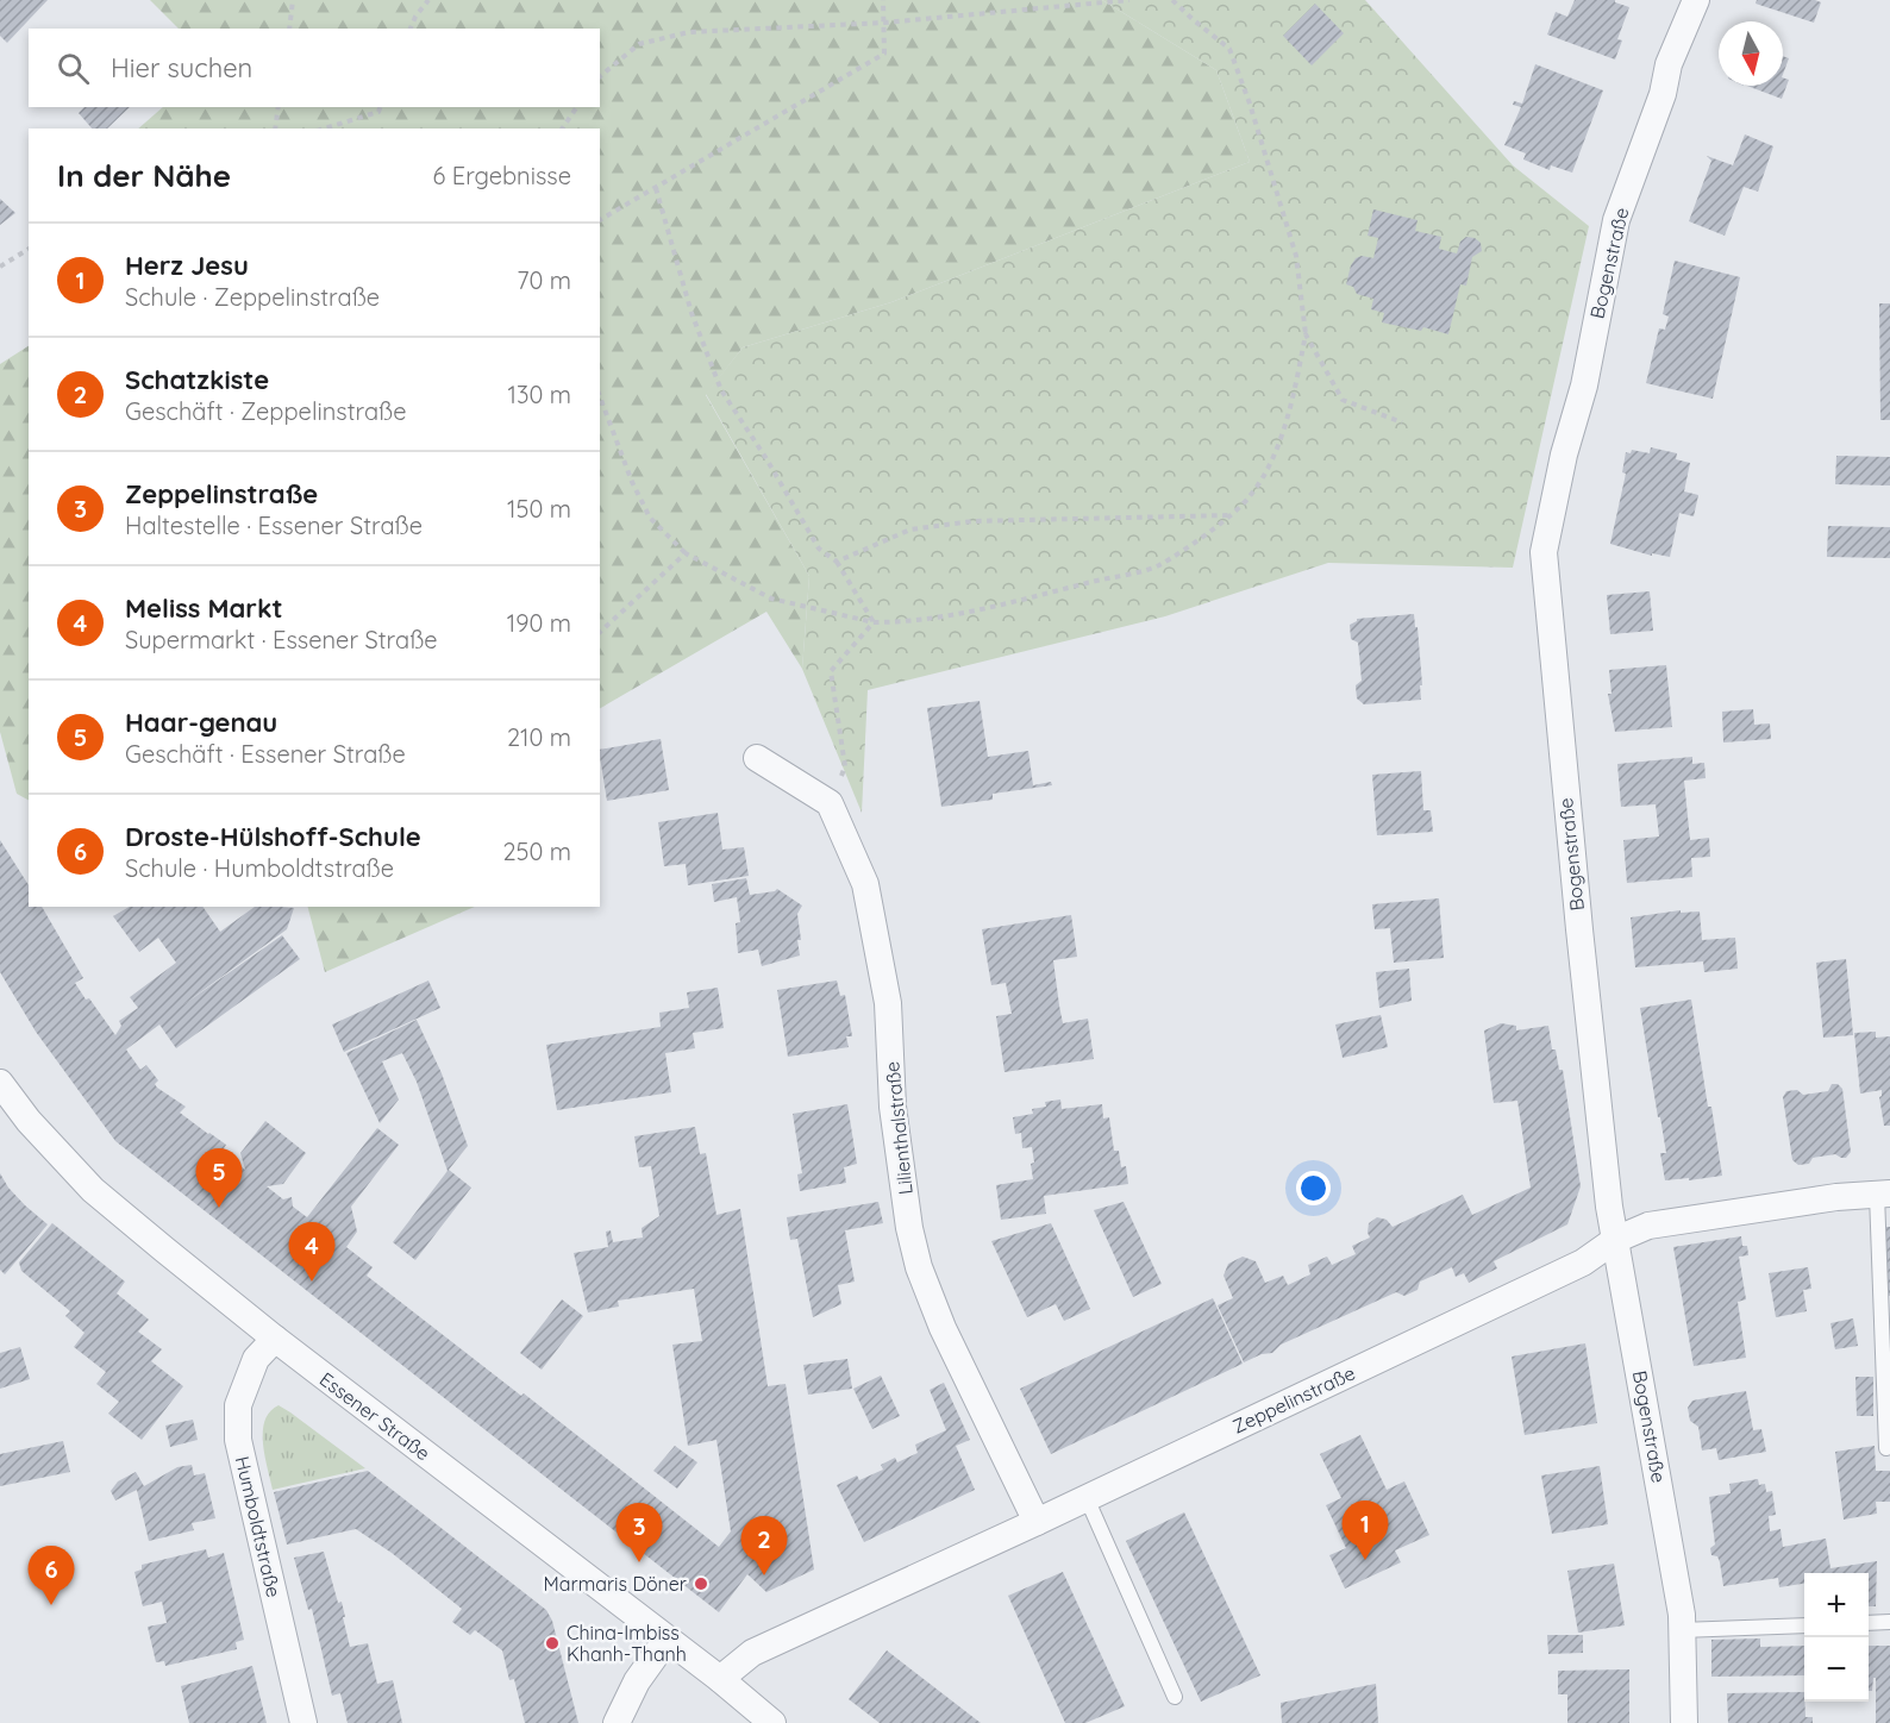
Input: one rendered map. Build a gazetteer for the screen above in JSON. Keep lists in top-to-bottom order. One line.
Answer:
{"streets":{"street":["Bogenstraße","Lilienthalstraße","Zeppelinstraße","Essener Straße","Humboldtstraße"]},"crossings":[["Bogenstraße","Zeppelinstraße"],["Lilienthalstraße","Zeppelinstraße"],["Zeppelinstraße","Essener Straße"],["Essener Straße","Humboldtstraße"]],"places":["Marmaris Döner","China-Imbiss Khanh-Thanh"],"north":"bottom","page":{"search":"Hier suchen","heading":["In der Nähe","6 Ergebnisse"],"list":[{"mark":"1","name":"Herz Jesu","note":"Schule · Zeppelinstraße","value":"70 m"},{"mark":"2","name":"Schatzkiste","note":"Geschäft · Zeppelinstraße","value":"130 m"},{"mark":"3","name":"Zeppelinstraße","note":"Haltestelle · Essener Straße","value":"150 m"},{"mark":"4","name":"Meliss Markt","note":"Supermarkt · Essener Straße","value":"190 m"},{"mark":"5","name":"Haar-genau","note":"Geschäft · Essener Straße","value":"210 m"},{"mark":"6","name":"Droste-Hülshoff-Schule","note":"Schule · Humboldtstraße","value":"250 m"}],"pins":["5","4","1","3","2","6"],"map_buttons":["+","−"]}}
